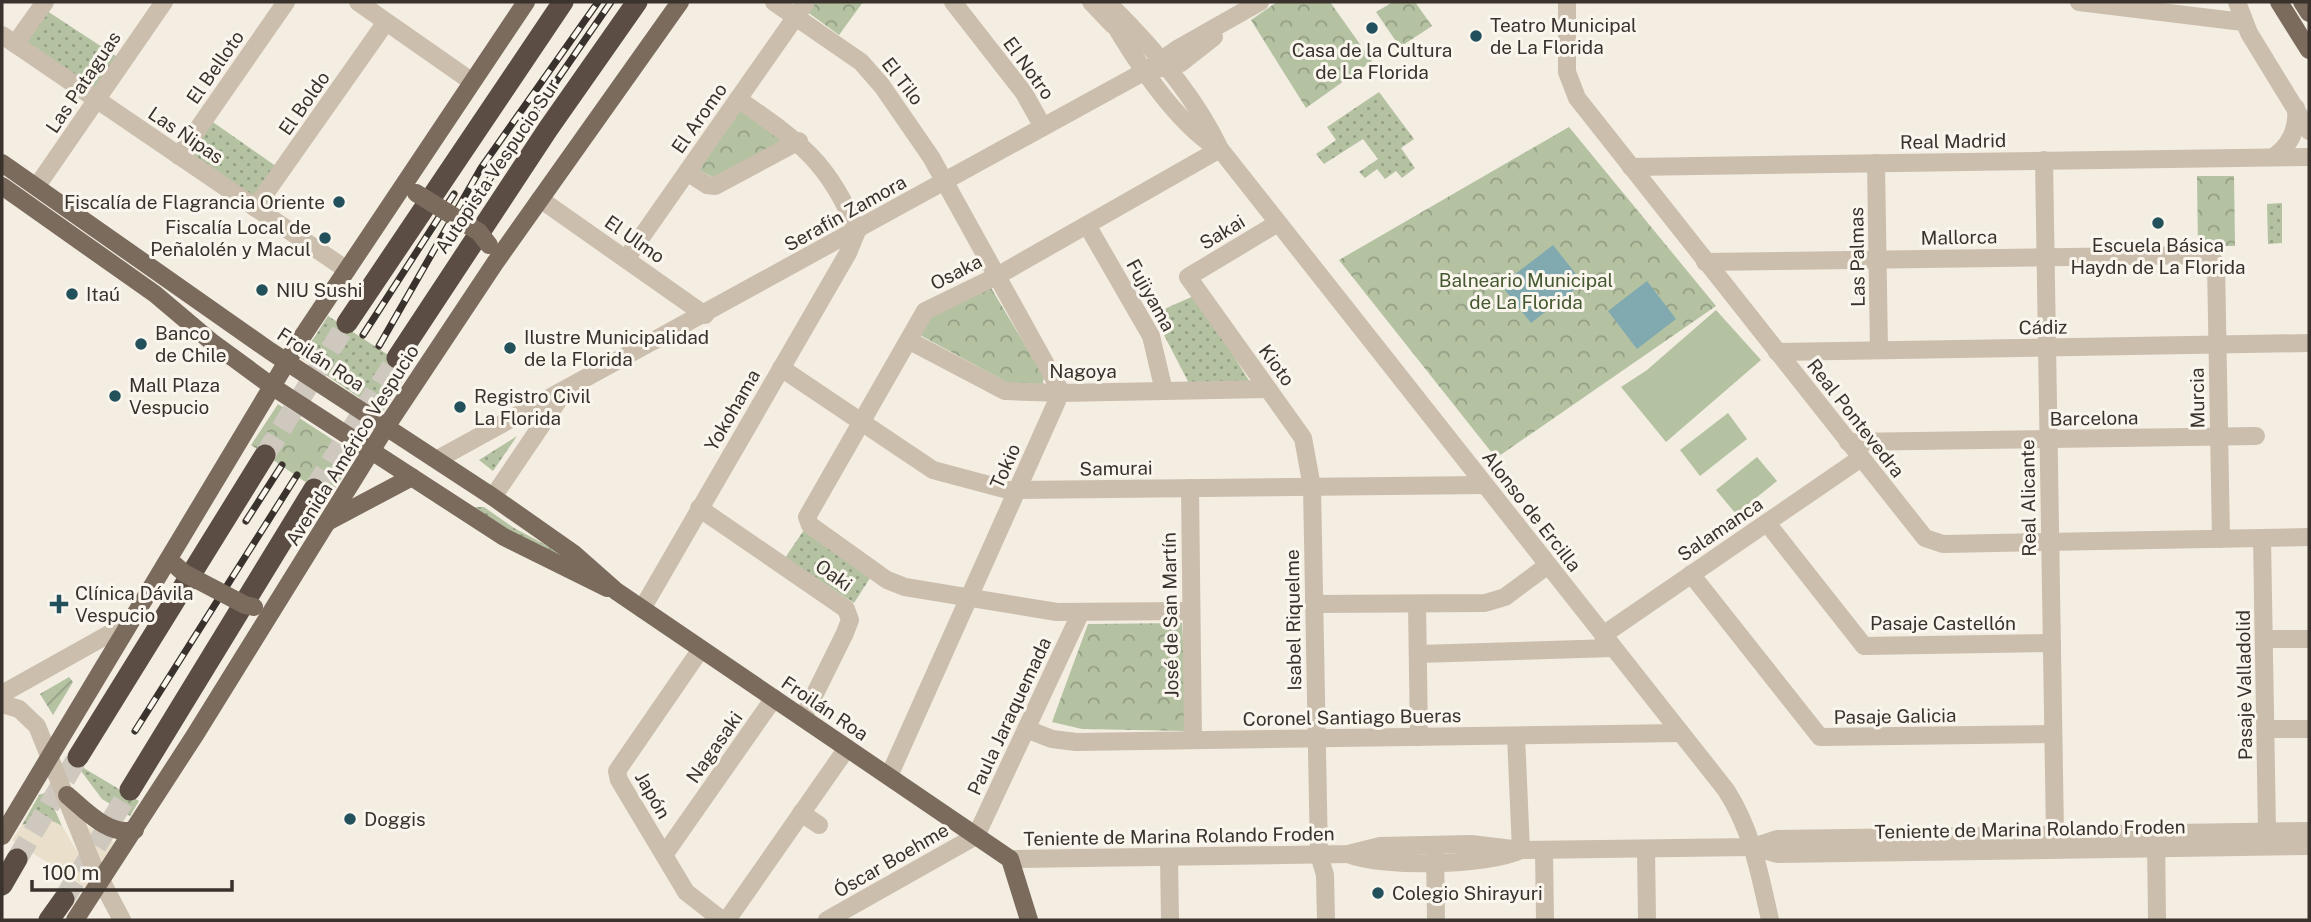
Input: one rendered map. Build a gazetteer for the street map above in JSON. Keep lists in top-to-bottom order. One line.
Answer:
{"streets":{"highway":["Autopista Vespucio Sur"],"main road":["Froilán Roa","Avenida Américo Vespucio"],"street":["El Belloto","El Notro","El Tilo","Las Pataguas","El Boldo","El Aromo","Las Ñipas","Real Madrid","Serafín Zamora","Sakai","Mallorca","El Ulmo","Las Palmas","Osaka","Fujiyama","Cádiz","Kioto","Nagoya","Murcia","Yokohama","Real Pontevedra","Barcelona","Tokio","Samurai","Real Alicante","Alonso de Ercilla","Salamanca","Oaki","José de San Martín","Isabel Riquelme","Pasaje Castellón","Pasaje Valladolid","Paula Jaraquemada","Pasaje Galicia","Coronel Santiago Bueras","Nagasaki","Japón","Teniente de Marina Rolando Froden","Óscar Boehme"]},"crossings":[["El Belloto","Las Ñipas"],["El Notro","Serafín Zamora"],["El Tilo","El Aromo"],["El Tilo","Serafín Zamora"],["Las Pataguas","Las Ñipas"],["Las Pataguas","Froilán Roa"],["El Boldo","Las Ñipas"],["El Aromo","El Ulmo"],["Real Madrid","Las Palmas"],["Real Madrid","Real Pontevedra"],["Real Madrid","Real Alicante"],["Serafín Zamora","El Ulmo"],["Serafín Zamora","Froilán Roa"],["Serafín Zamora","Yokohama"],["Serafín Zamora","Alonso de Ercilla"],["Sakai","Kioto"],["Sakai","Alonso de Ercilla"],["Mallorca","Las Palmas"],["Mallorca","Murcia"],["Mallorca","Real Pontevedra"],["Mallorca","Real Alicante"],["El Ulmo","Avenida Américo Vespucio"],["Las Palmas","Cádiz"],["Osaka","Fujiyama"],["Osaka","Nagoya"],["Osaka","Tokio"],["Osaka","Samurai"],["Osaka","Alonso de Ercilla"],["Fujiyama","Nagoya"],["Cádiz","Murcia"],["Cádiz","Real Pontevedra"],["Cádiz","Real Alicante"],["Froilán Roa","Yokohama"],["Froilán Roa","Avenida Américo Vespucio"],["Froilán Roa","Tokio"],["Froilán Roa","Oaki"],["Froilán Roa","Paula Jaraquemada"],["Froilán Roa","Nagasaki"],["Froilán Roa","Japón"],["Froilán Roa","Teniente de Marina Rolando Froden"],["Froilán Roa","Óscar Boehme"],["Kioto","Nagoya"],["Kioto","Samurai"],["Kioto","Isabel Riquelme"],["Nagoya","Tokio"],["Murcia","Real Pontevedra"],["Murcia","Barcelona"],["Yokohama","Samurai"],["Yokohama","Oaki"],["Real Pontevedra","Barcelona"],["Real Pontevedra","Real Alicante"],["Real Pontevedra","Salamanca"],["Real Pontevedra","Pasaje Valladolid"],["Barcelona","Real Alicante"],["Tokio","Samurai"],["Samurai","Alonso de Ercilla"],["Samurai","José de San Martín"],["Samurai","Isabel Riquelme"],["Real Alicante","Pasaje Castellón"],["Real Alicante","Pasaje Galicia"],["Real Alicante","Teniente de Marina Rolando Froden"],["Alonso de Ercilla","Salamanca"],["Alonso de Ercilla","Coronel Santiago Bueras"],["Alonso de Ercilla","Teniente de Marina Rolando Froden"],["Salamanca","Pasaje Castellón"],["Salamanca","Pasaje Galicia"],["José de San Martín","Coronel Santiago Bueras"],["Isabel Riquelme","Coronel Santiago Bueras"],["Isabel Riquelme","Teniente de Marina Rolando Froden"],["Pasaje Valladolid","Teniente de Marina Rolando Froden"],["Paula Jaraquemada","Coronel Santiago Bueras"],["Paula Jaraquemada","Óscar Boehme"],["Nagasaki","Japón"]],"parks":["Balneario Municipal de La Florida"],"places":{"other":["Casa de la Cultura de La Florida","Teatro Municipal de La Florida","Fiscalía de Flagrancia Oriente","Escuela Básica Haydn de La Florida","Fiscalía Local de Peñalolén y Macul","NIU Sushi","Itaú","Banco de Chile","Ilustre Municipalidad de la Florida","Mall Plaza Vespucio","Registro Civil La Florida","Doggis","Colegio Shirayuri"],"health":["Clínica Dávila Vespucio"]},"scale_bar":"100 m"}
